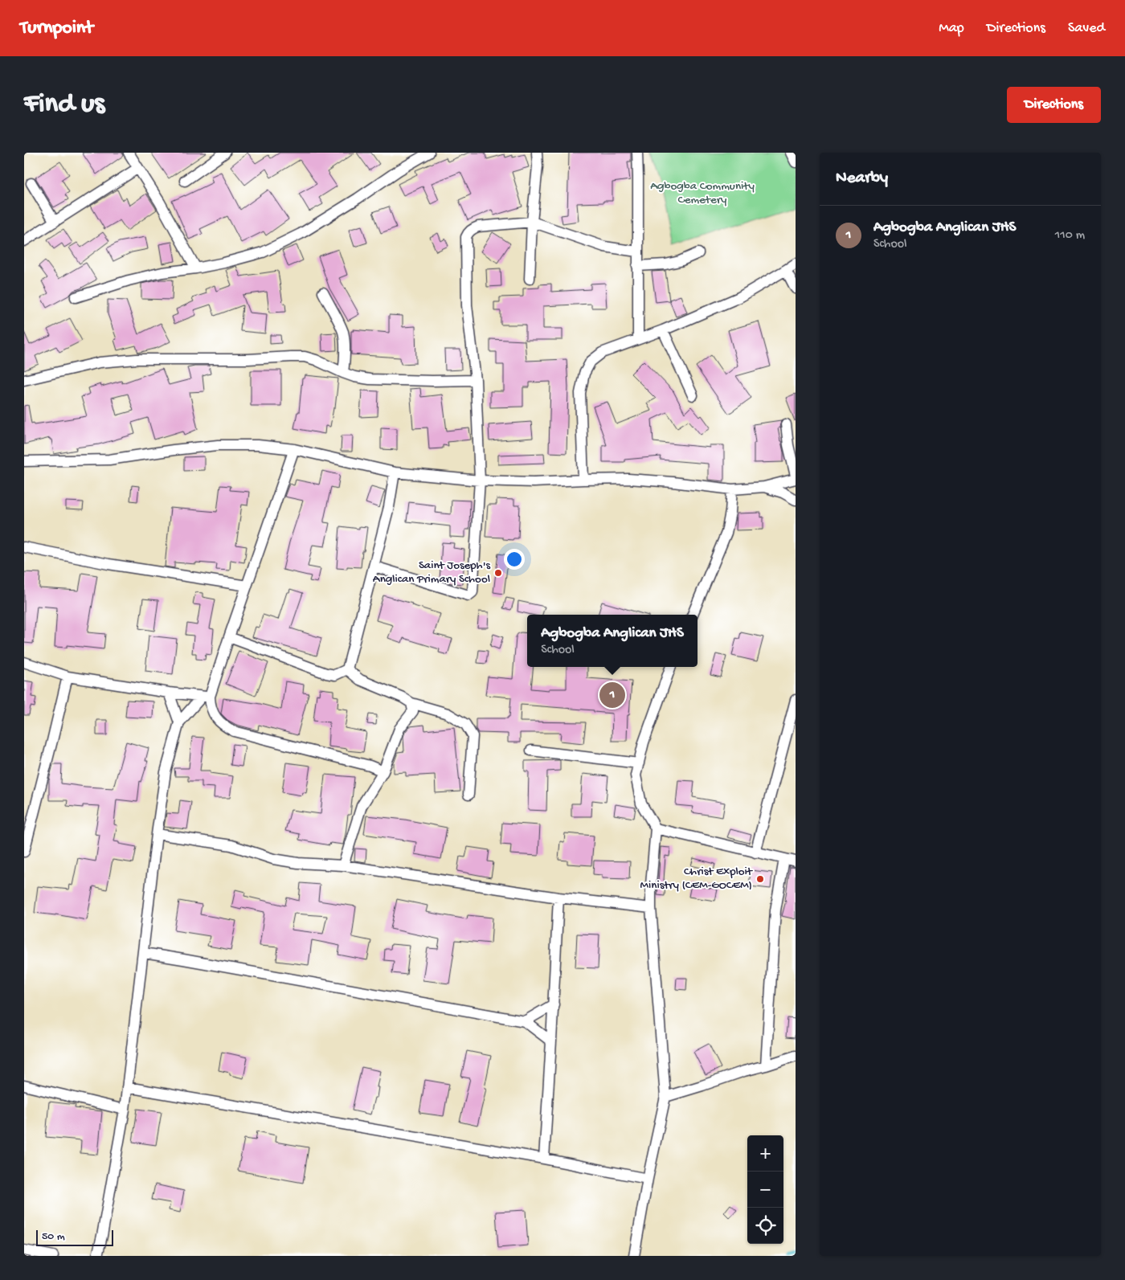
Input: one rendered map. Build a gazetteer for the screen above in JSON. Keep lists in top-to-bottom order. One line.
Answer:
{"parks":["Agbogba Community Cemetery"],"places":["Saint Joseph's Anglican Primary School","Christ Exploit Ministry (CEM-GOCEM)"],"scale_bar":"50 m","page":{"header":"Turnpoint","nav":["Map","Directions","Saved"],"buttons":"Directions","title":"Find us","heading":"Nearby","list":[{"mark":"1","name":"Agbogba Anglican JHS","note":"School","value":"110 m"}],"popup":["Agbogba Anglican JHS","School"],"pins":"1","map_buttons":["+","−"],"scale":"50 m"}}
